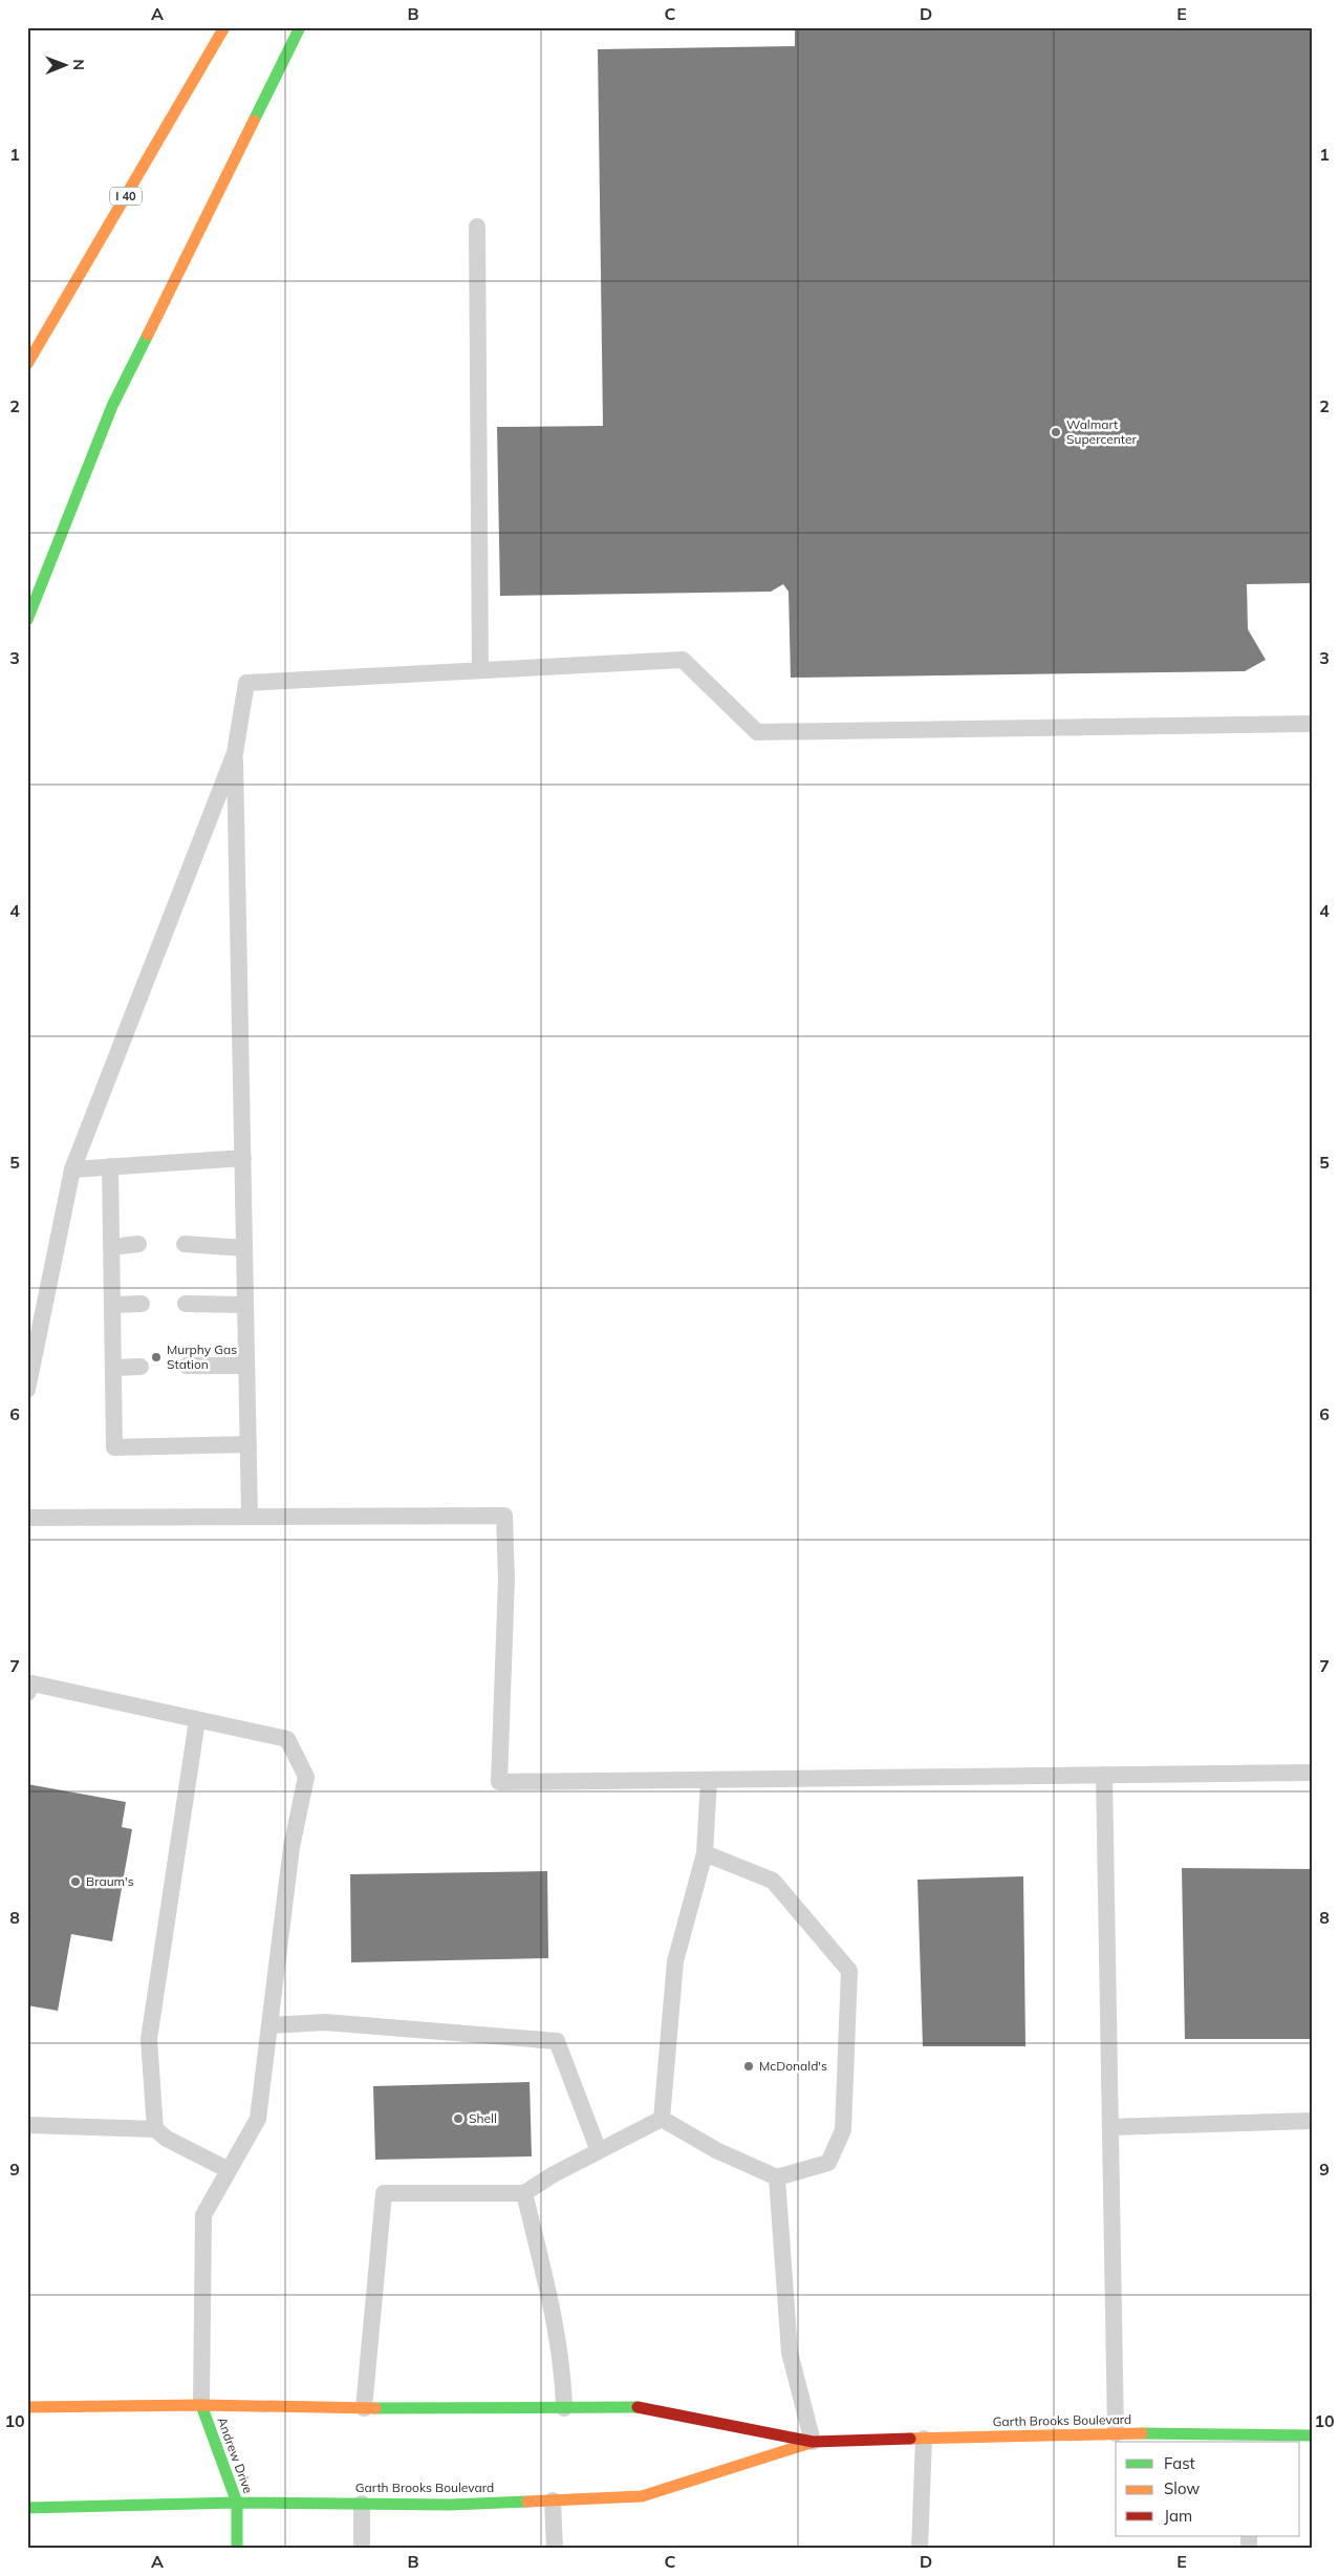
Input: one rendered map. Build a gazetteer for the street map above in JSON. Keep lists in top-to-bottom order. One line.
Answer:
{"streets":{"main road":["I 40","Garth Brooks Boulevard","Andrew Drive"]},"crossings":[["Garth Brooks Boulevard","Andrew Drive"]],"places":["Walmart Supercenter","Murphy Gas Station","Braum's","McDonald's","Shell"],"legend":["Fast","Slow","Jam"],"north":"right","grid":{"columns":["A","B","C","D","E"],"rows":["1","2","3","4","5","6","7","8","9","10"]}}
